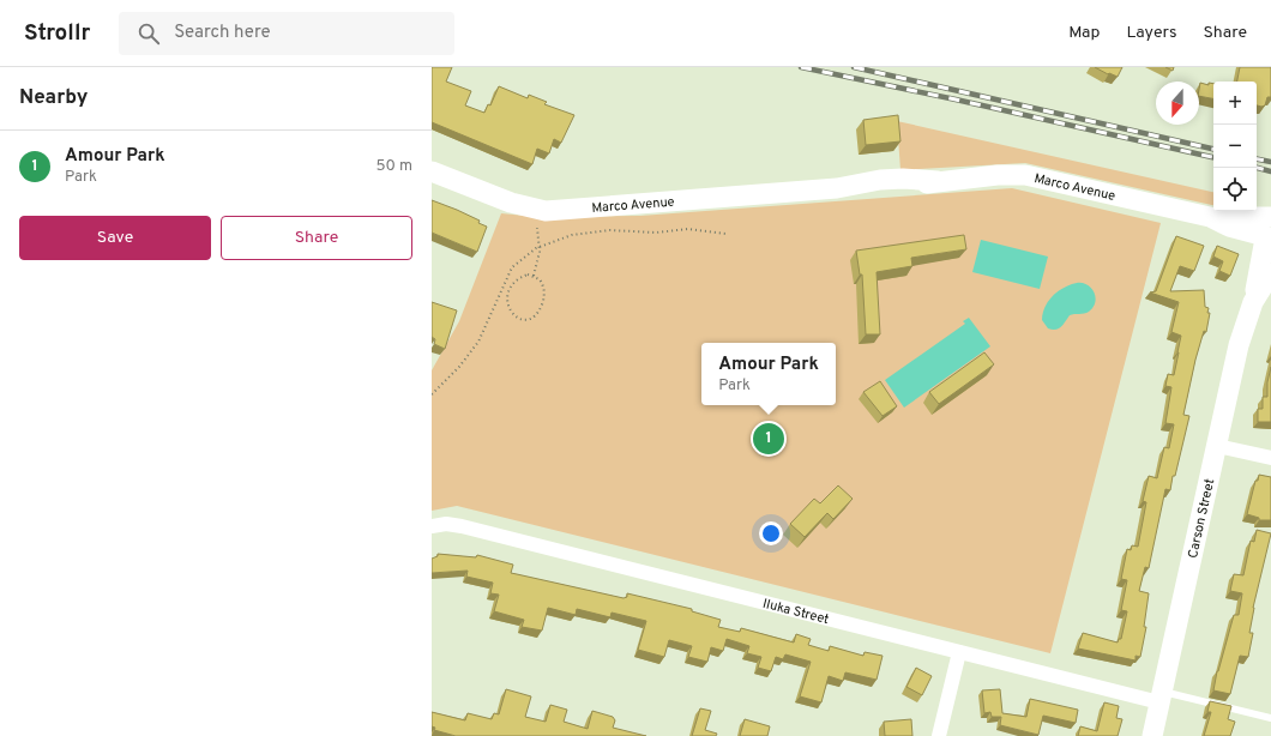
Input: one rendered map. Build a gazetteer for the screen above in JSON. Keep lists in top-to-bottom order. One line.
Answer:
{"streets":{"street":["Marco Avenue","Carson Street","Iluka Street"]},"crossings":[["Marco Avenue","Carson Street"],["Carson Street","Iluka Street"]],"north":"bottom","page":{"header":"Strollr","search":"Search here","nav":["Map","Layers","Share"],"heading":"Nearby","map_buttons":["+","−"],"list":[{"mark":"1","name":"Amour Park","note":"Park","value":"50 m"}],"buttons":["Save","Share"],"popup":["Amour Park","Park"],"pins":"1"}}
